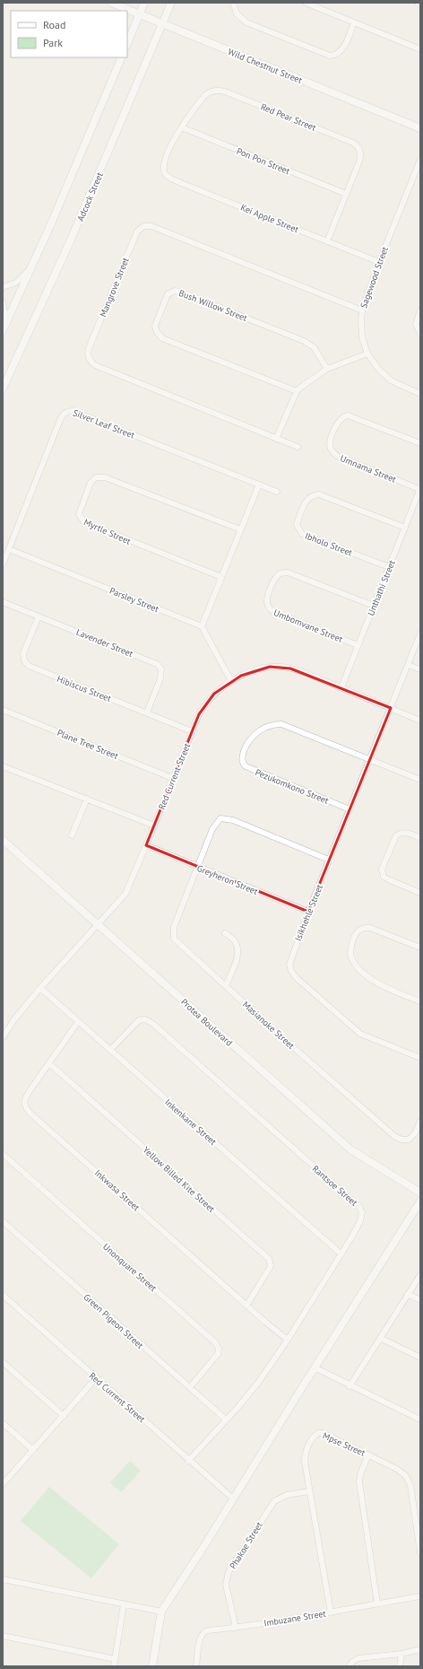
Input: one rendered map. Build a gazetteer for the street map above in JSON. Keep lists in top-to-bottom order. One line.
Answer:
{"streets":{"street":["Wild Chestnut Street","Red Pear Street","Pon Pon Street","Adcock Street","Kei Apple Street","Sagewood Street","Mangrove Street","Bush Willow Street","Silver Leaf Street","Umnama Street","Myrtle Street","Ibholo Street","Unthathi Street","Parsley Street","Umbomvane Street","Lavender Street","Hibiscus Street","Plane Tree Street","Red Current Street","Pezukomkono Street","Greyheron Street","Isikhehle Street","Protea Boulevard","Masianoke Street","Inkenkane Street","Yellow Billed Kite Street","Rantsoe Street","Inkwasa Street","Unonquare Street","Green Pigeon Street","Mpse Street","Phakoe Street","Imbuzane Street"]},"crossings":[["Wild Chestnut Street","Adcock Street"],["Red Pear Street","Pon Pon Street"],["Red Pear Street","Kei Apple Street"],["Kei Apple Street","Sagewood Street"],["Sagewood Street","Mangrove Street"],["Silver Leaf Street","Parsley Street"],["Umnama Street","Unthathi Street"],["Ibholo Street","Unthathi Street"],["Unthathi Street","Umbomvane Street"],["Unthathi Street","Red Current Street"],["Lavender Street","Hibiscus Street"],["Hibiscus Street","Red Current Street"],["Plane Tree Street","Red Current Street"],["Red Current Street","Greyheron Street"],["Red Current Street","Isikhehle Street"],["Red Current Street","Protea Boulevard"],["Red Current Street","Inkenkane Street"],["Red Current Street","Rantsoe Street"],["Pezukomkono Street","Isikhehle Street"],["Greyheron Street","Isikhehle Street"],["Greyheron Street","Masianoke Street"],["Inkenkane Street","Rantsoe Street"],["Inkenkane Street","Inkwasa Street"],["Yellow Billed Kite Street","Inkwasa Street"],["Rantsoe Street","Inkwasa Street"],["Rantsoe Street","Green Pigeon Street"],["Unonquare Street","Green Pigeon Street"],["Mpse Street","Phakoe Street"],["Mpse Street","Imbuzane Street"],["Phakoe Street","Imbuzane Street"]],"legend":["Road","Park"]}
